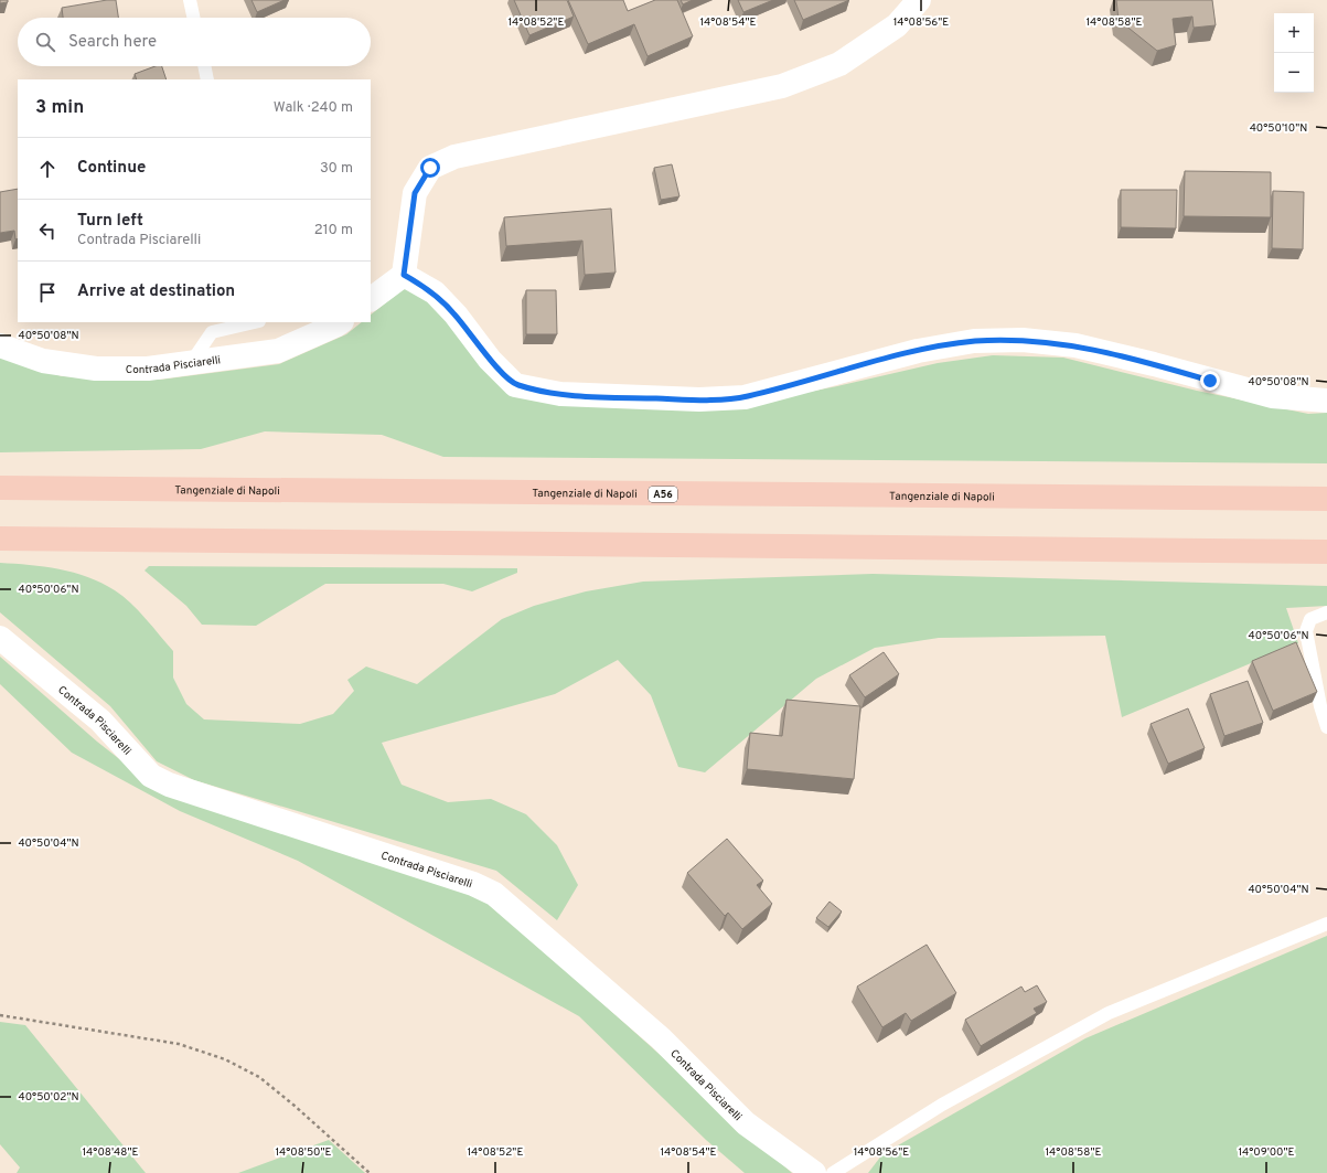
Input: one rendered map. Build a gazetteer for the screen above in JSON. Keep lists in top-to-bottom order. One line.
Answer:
{"streets":{"highway":["Tangenziale di Napoli","A56"],"street":["Contrada Pisciarelli"]},"page":{"map_buttons":["+","−"],"search":"Search here","heading":["3 min","Walk · 240 m"],"list":[["Continue","30 m"],["Turn left","Contrada Pisciarelli","210 m"],"Arrive at destination"]},"coordinates":["14°08'52\"E","14°08'54\"E","14°08'56\"E","14°08'58\"E","40°50'10\"N","40°50'08\"N","40°50'06\"N","40°50'04\"N","40°50'02\"N","14°08'48\"E","14°08'50\"E","14°09'00\"E"]}
